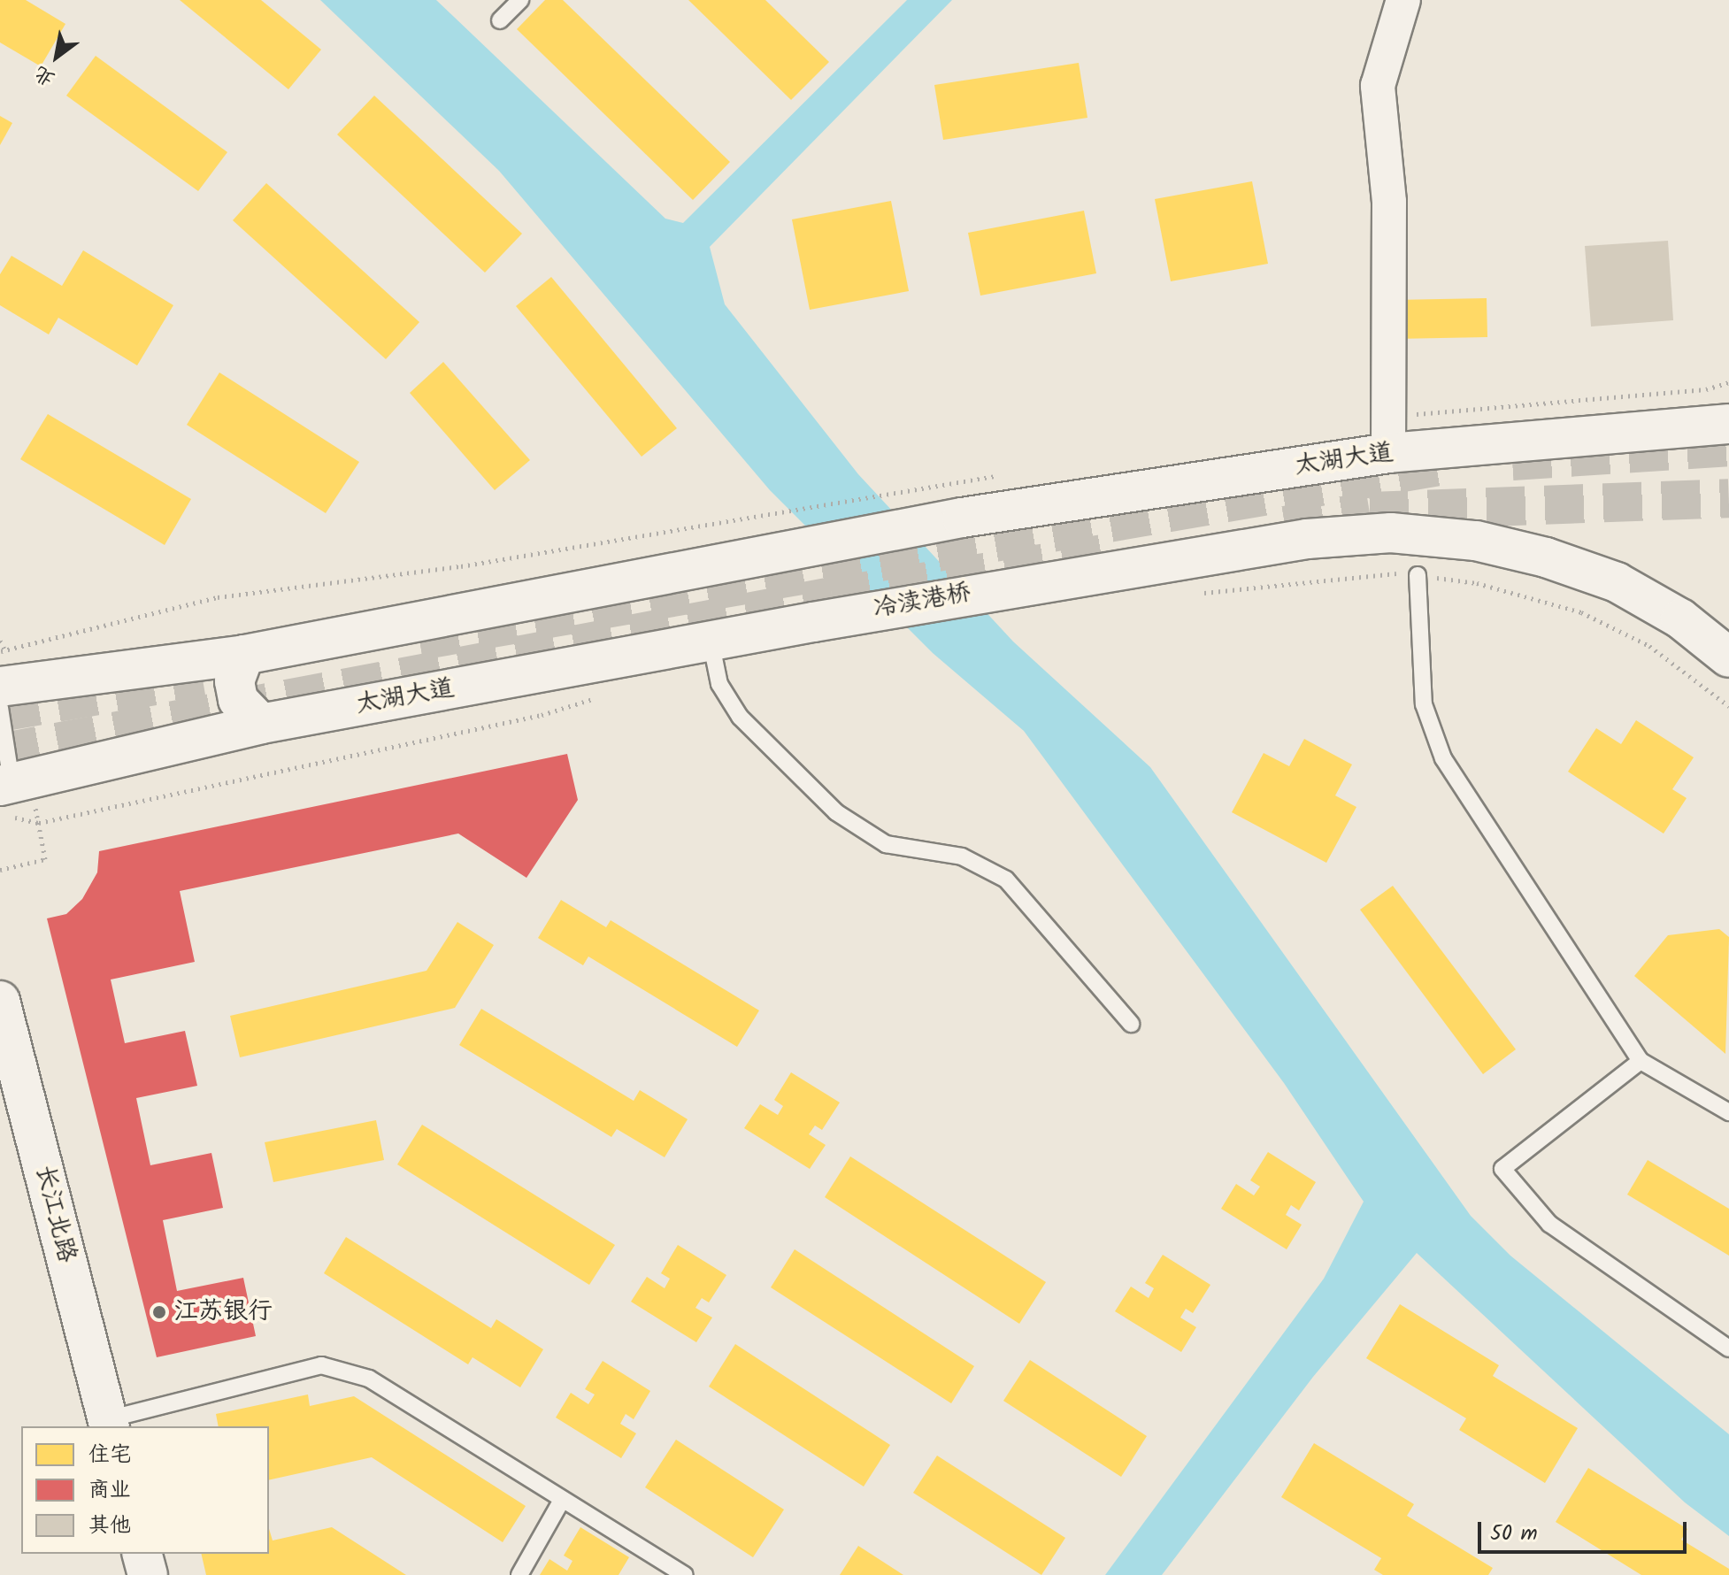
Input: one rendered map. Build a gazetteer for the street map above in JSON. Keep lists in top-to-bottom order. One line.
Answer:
{"streets":{"main road":["太湖大道","冷渎港桥","长江北路"]},"crossings":[["太湖大道","冷渎港桥"]],"places":["江苏银行"],"legend":["住宅","商业","其他"],"scale_bar":"50 m","north":"bottom left"}
